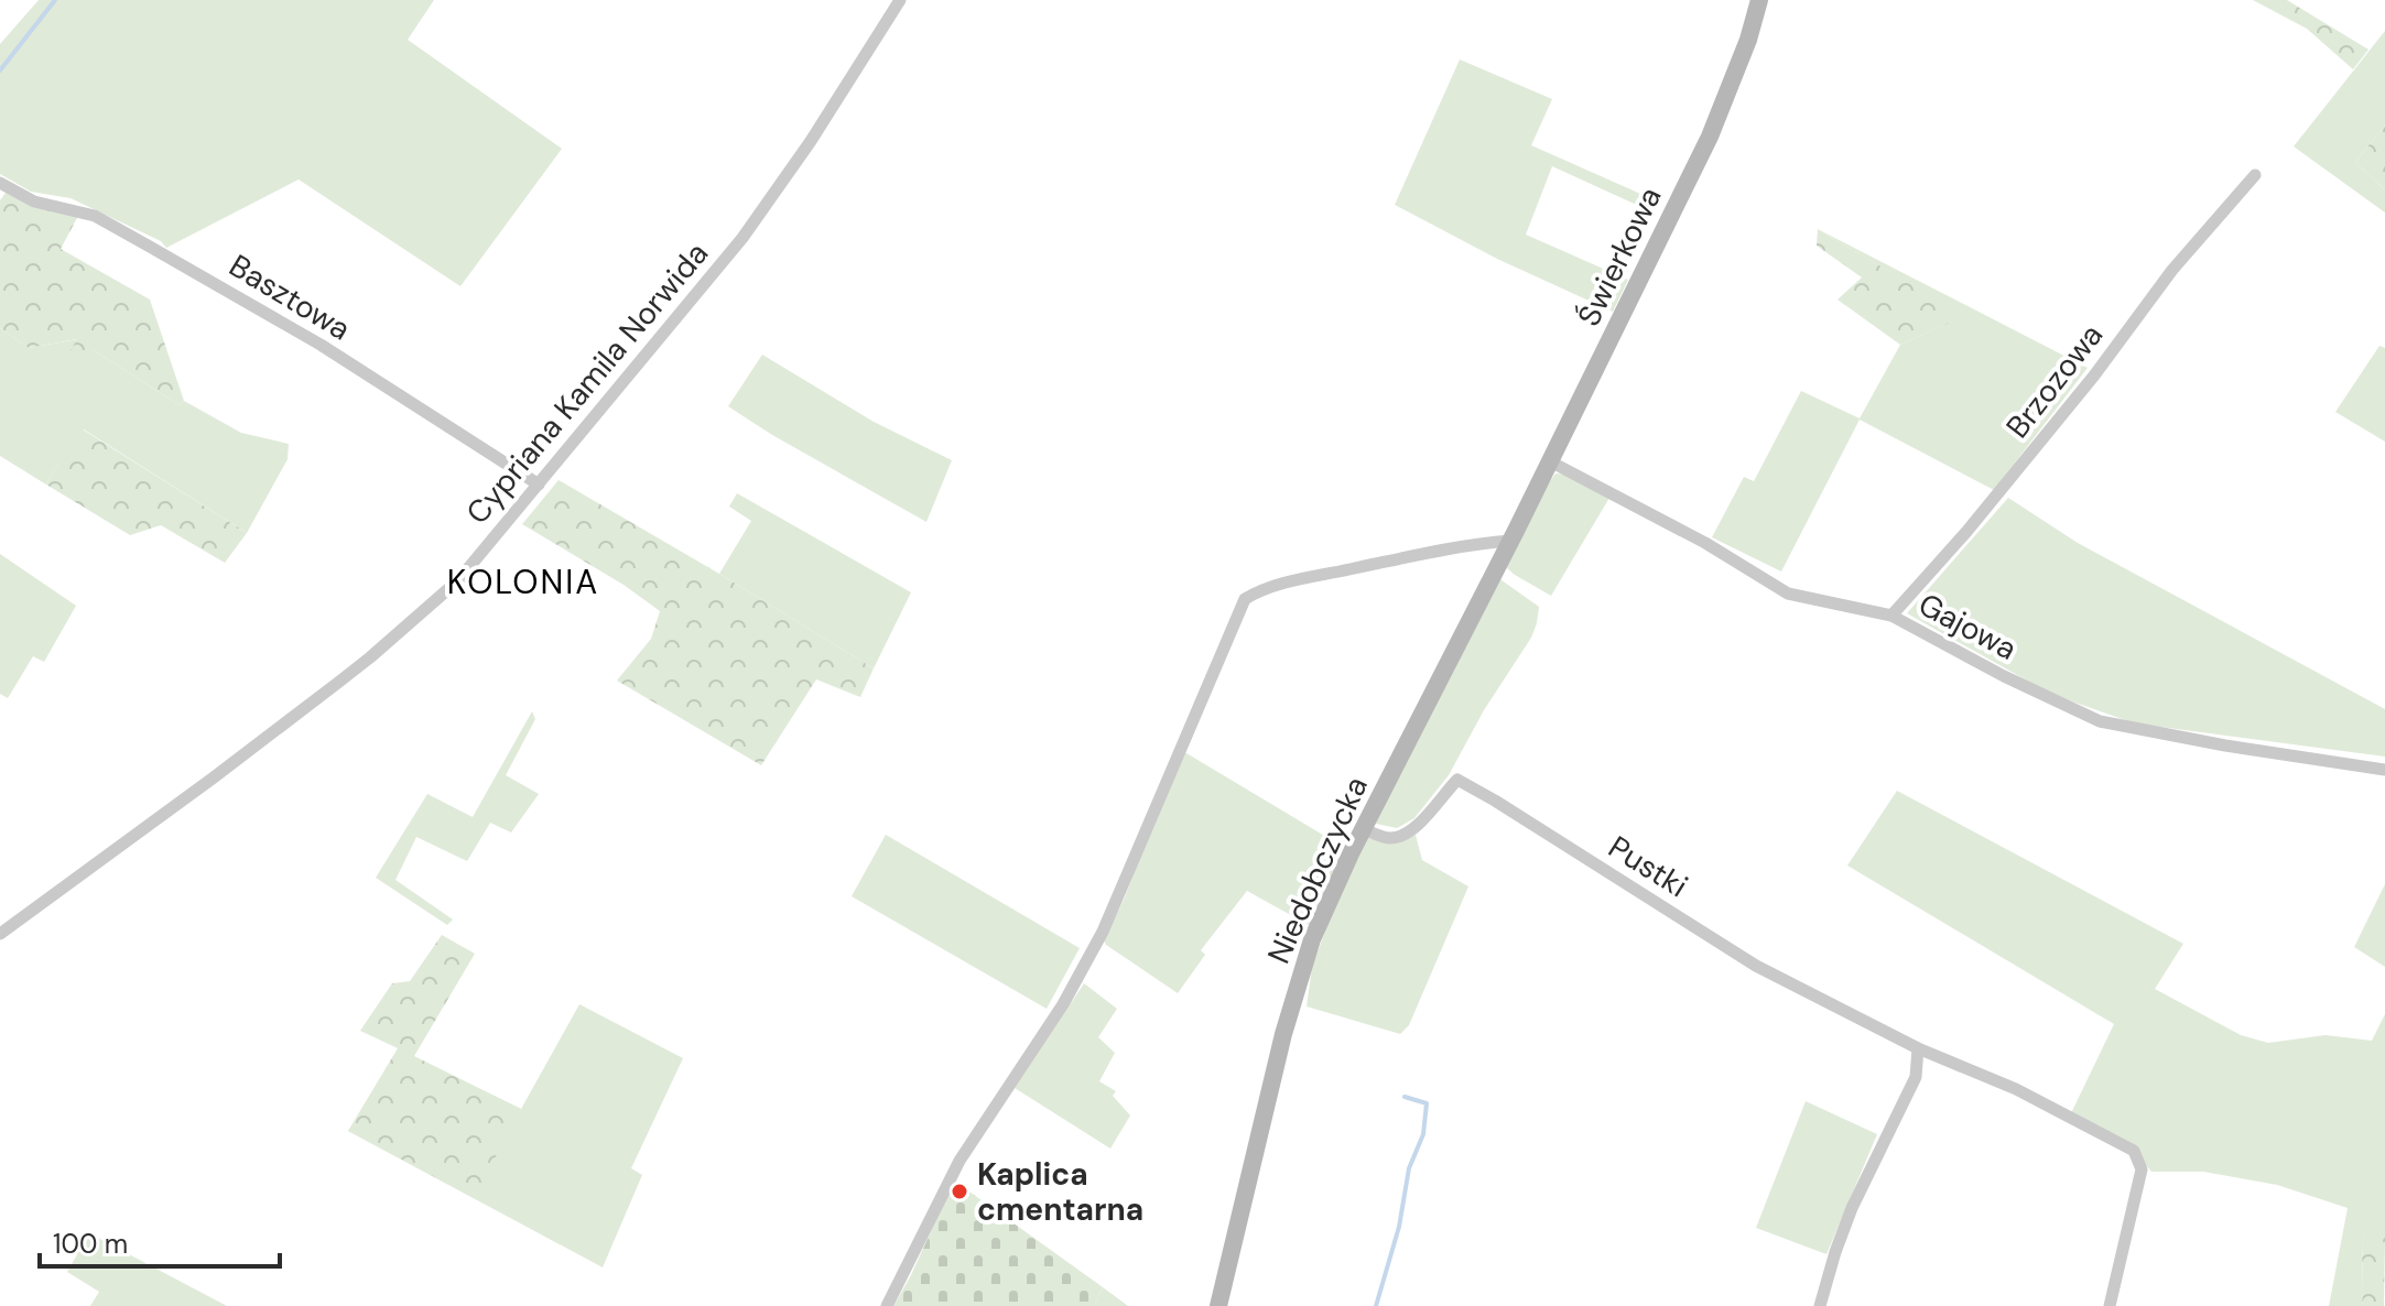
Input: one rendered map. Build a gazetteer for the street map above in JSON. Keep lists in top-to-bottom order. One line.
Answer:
{"streets":{"street":["Świerkowa","Basztowa","Brzozowa","Cypriana Kamila Norwida","Gajowa","Pustki","Niedobczycka"]},"crossings":[["Świerkowa","Gajowa"],["Świerkowa","Niedobczycka"],["Basztowa","Cypriana Kamila Norwida"],["Brzozowa","Gajowa"],["Pustki","Niedobczycka"]],"districts":["KOLONIA"],"places":["Kaplica cmentarna"],"scale_bar":"100 m"}
